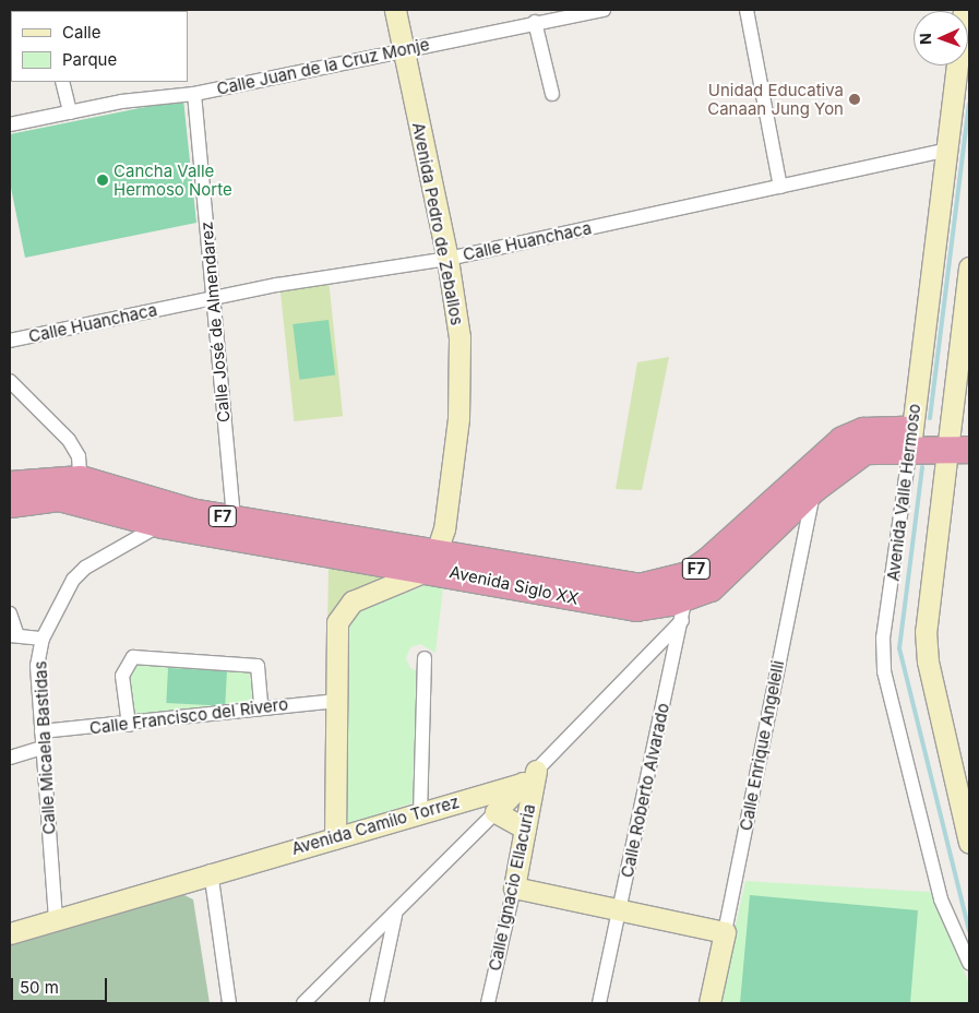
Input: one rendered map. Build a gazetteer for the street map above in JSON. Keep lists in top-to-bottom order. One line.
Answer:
{"streets":{"highway":["F7","Avenida Siglo XX"],"street":["Calle Juan de la Cruz Monje","Avenida Pedro de Zeballos","Calle Huanchaca","Calle José de Almendarez","Avenida Valle Hermoso","Calle Francisco del Rivero","Calle Enrique Angelelli","Calle Micaela Bastidas","Calle Roberto Alvarado","Avenida Camilo Torrez","Calle Ignacio Ellacuria"]},"crossings":[["Calle Juan de la Cruz Monje","Avenida Pedro de Zeballos"],["Calle Juan de la Cruz Monje","Calle José de Almendarez"],["Avenida Pedro de Zeballos","Calle Huanchaca"],["Avenida Pedro de Zeballos","Avenida Siglo XX"],["Calle Huanchaca","Calle José de Almendarez"],["Calle Huanchaca","Avenida Valle Hermoso"],["Calle José de Almendarez","Avenida Siglo XX"],["Avenida Valle Hermoso","Avenida Siglo XX"],["Avenida Siglo XX","Calle Enrique Angelelli"],["Avenida Siglo XX","Calle Micaela Bastidas"],["Avenida Siglo XX","Calle Roberto Alvarado"],["Avenida Siglo XX","Avenida Camilo Torrez"],["Calle Francisco del Rivero","Calle Micaela Bastidas"],["Calle Micaela Bastidas","Avenida Camilo Torrez"],["Calle Roberto Alvarado","Avenida Camilo Torrez"],["Avenida Camilo Torrez","Calle Ignacio Ellacuria"]],"places":["Unidad Educativa Canaan Jung Yon","Cancha Valle Hermoso Norte"],"legend":["Calle","Parque"],"scale_bar":"50 m","north":"left"}
